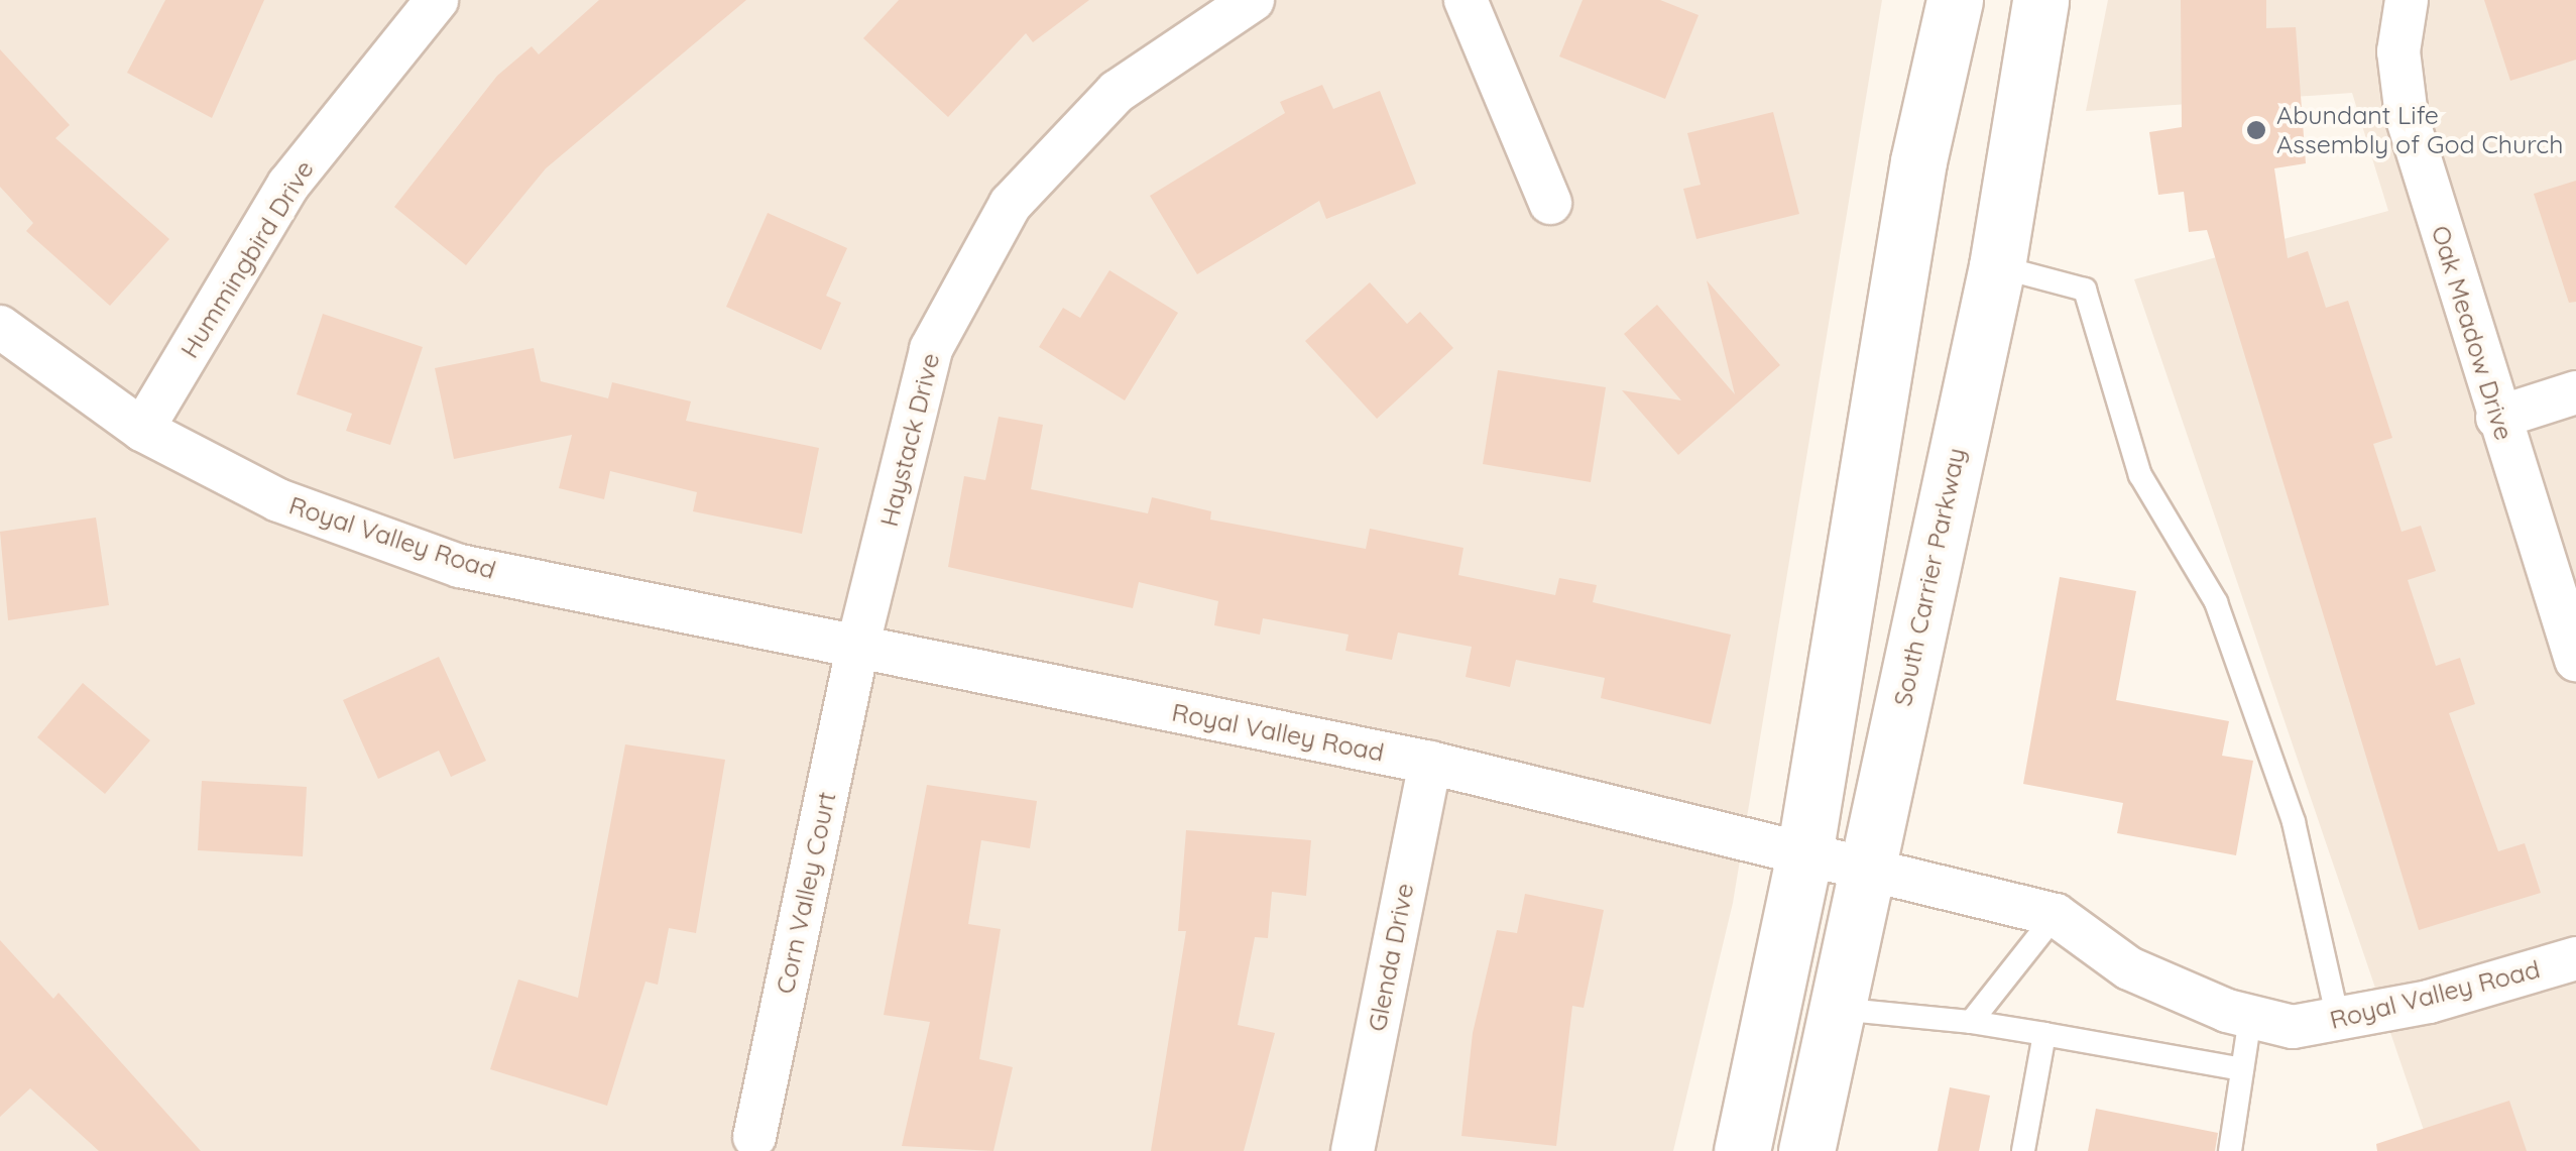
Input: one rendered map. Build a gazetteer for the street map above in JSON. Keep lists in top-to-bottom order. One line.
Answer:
{"streets":{"main road":["South Carrier Parkway"],"street":["Hummingbird Drive","Oak Meadow Drive","Haystack Drive","Royal Valley Road","Corn Valley Court","Glenda Drive"]},"crossings":[["Hummingbird Drive","Royal Valley Road"],["Haystack Drive","Royal Valley Road"],["Haystack Drive","Corn Valley Court"],["Royal Valley Road","South Carrier Parkway"],["Royal Valley Road","Corn Valley Court"],["Royal Valley Road","Glenda Drive"]],"places":["Abundant Life Assembly of God Church"]}
